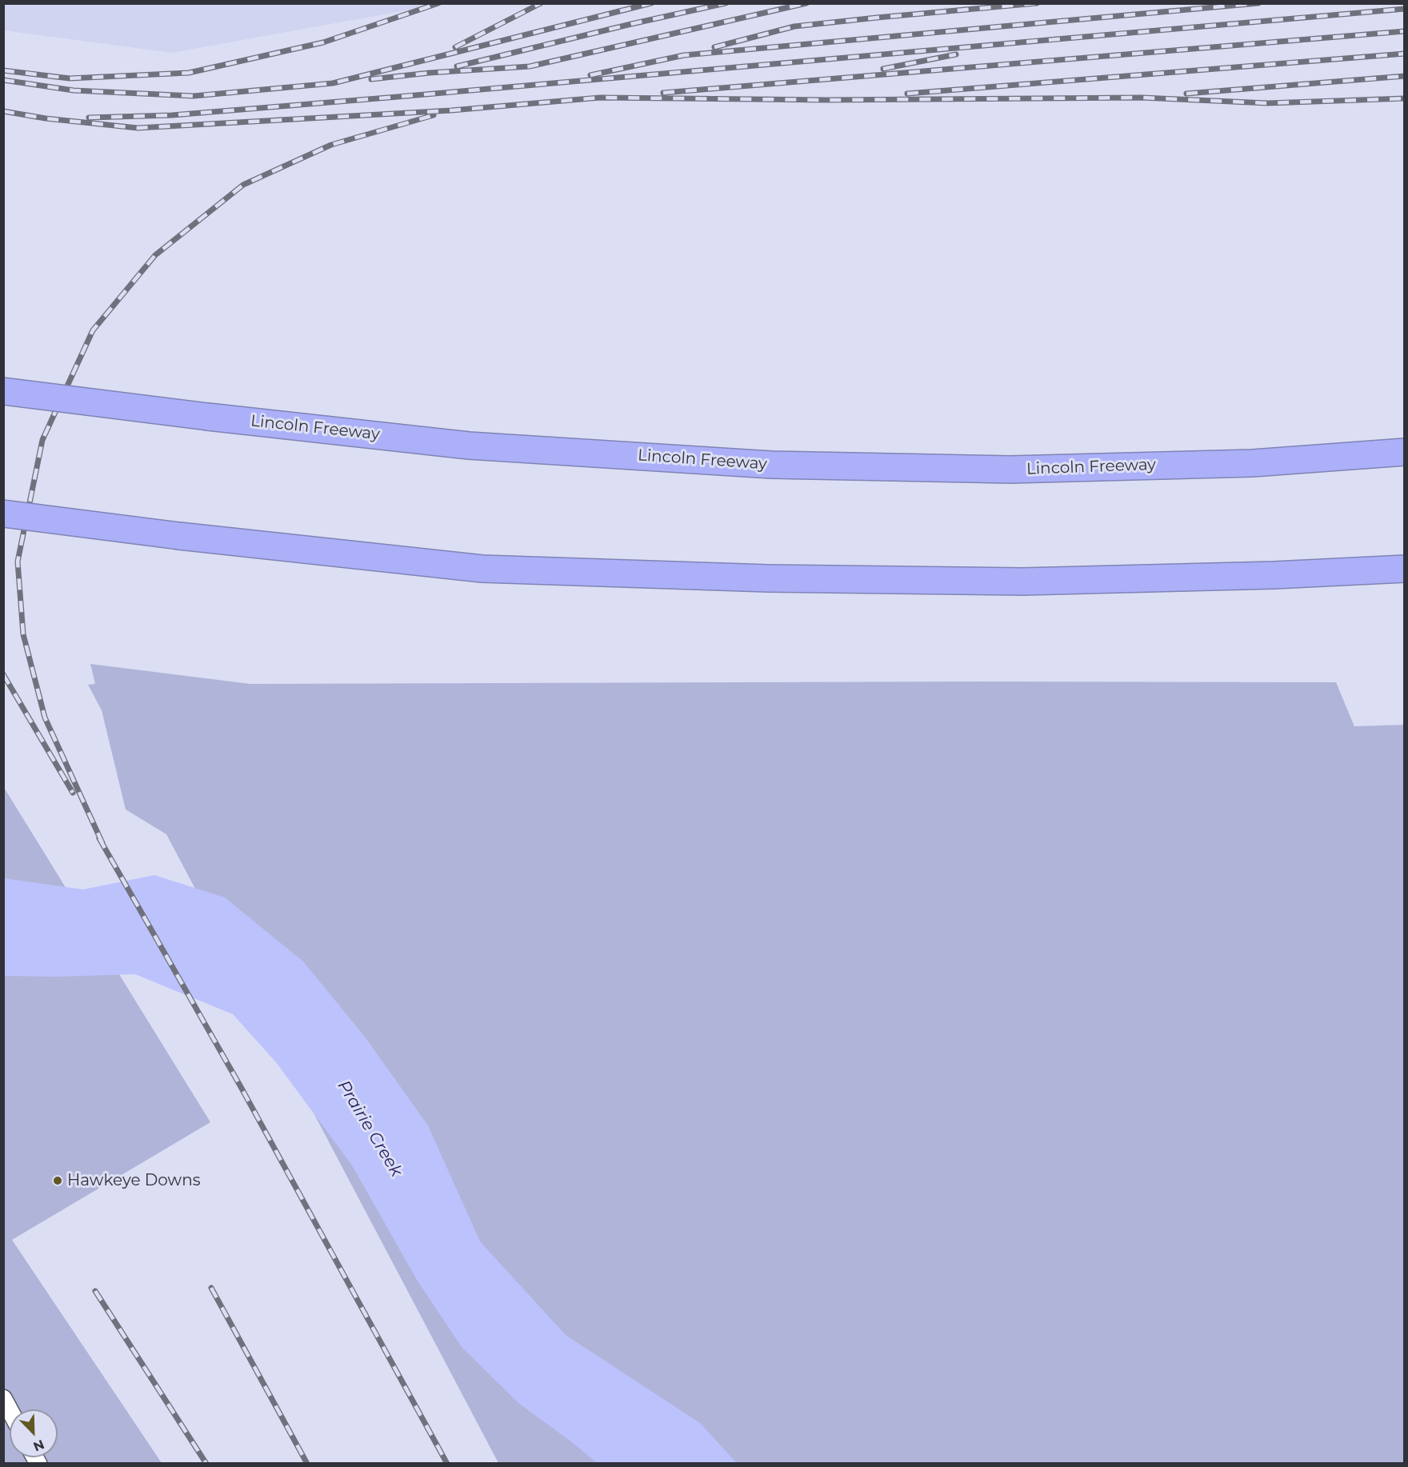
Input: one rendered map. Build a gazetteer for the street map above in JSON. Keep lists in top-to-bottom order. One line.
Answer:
{"streets":{"highway":["Lincoln Freeway"]},"water":["Prairie Creek"],"places":["Hawkeye Downs"],"north":"bottom right"}
